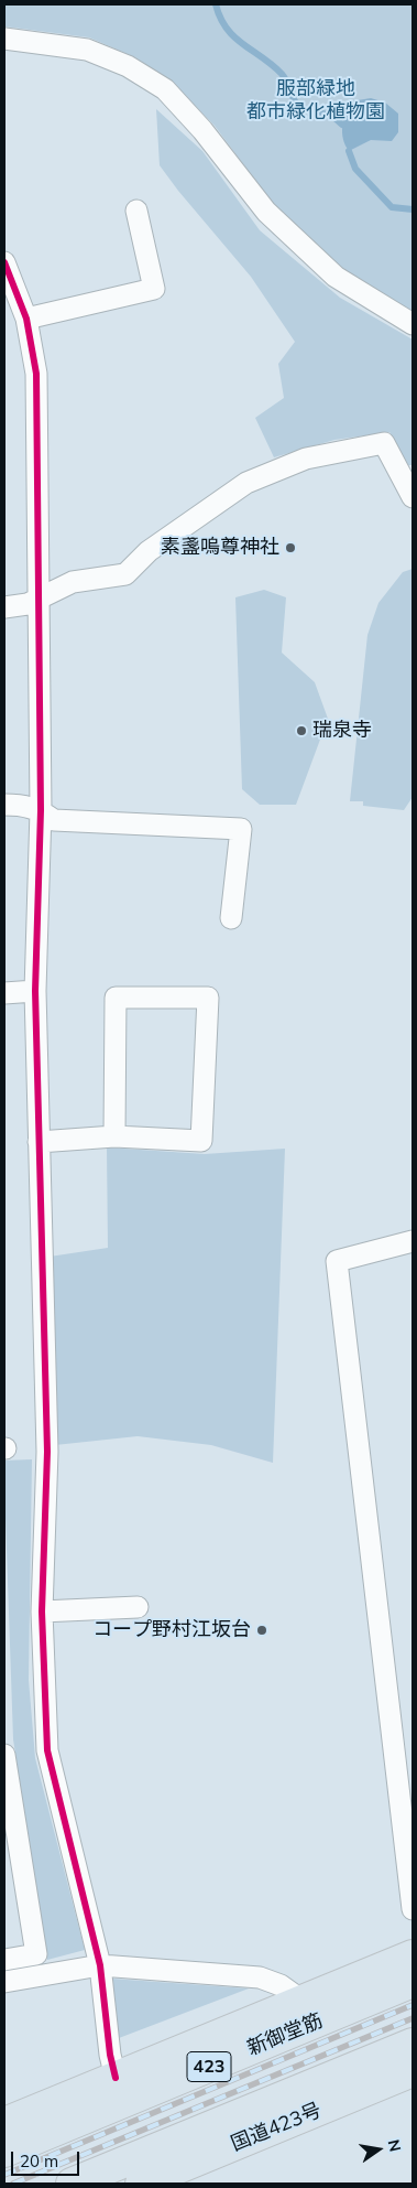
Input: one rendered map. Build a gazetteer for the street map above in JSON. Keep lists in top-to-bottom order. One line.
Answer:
{"streets":{"highway":["新御堂筋","423","国道423号"]},"parks":["服部緑地 都市緑化植物園"],"places":["素盞嗚尊神社","瑞泉寺","コープ野村江坂台"],"scale_bar":"20 m","north":"right"}
